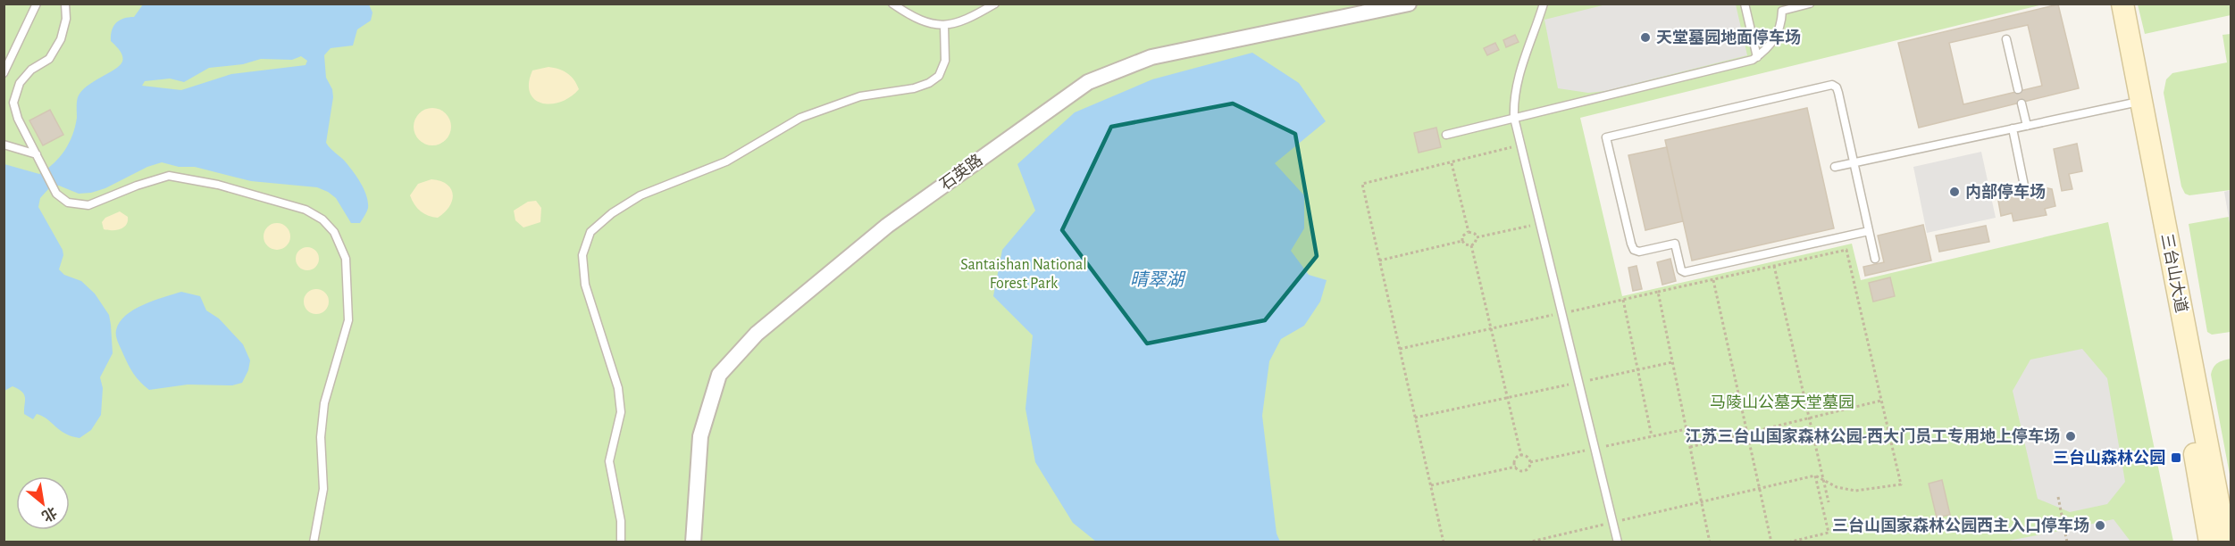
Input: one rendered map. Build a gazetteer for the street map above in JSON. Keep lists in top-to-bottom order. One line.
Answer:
{"streets":{"main road":["三台山大道"],"street":["石英路"]},"water":["晴翠湖"],"parks":["Santaishan National Forest Park","马陵山公墓天堂墓园"],"places":{"other":["天堂墓园地面停车场","内部停车场","江苏三台山国家森林公园-西大门员工专用地上停车场","三台山国家森林公园西主入口停车场"],"transit":["三台山森林公园"]},"north":"bottom right"}
